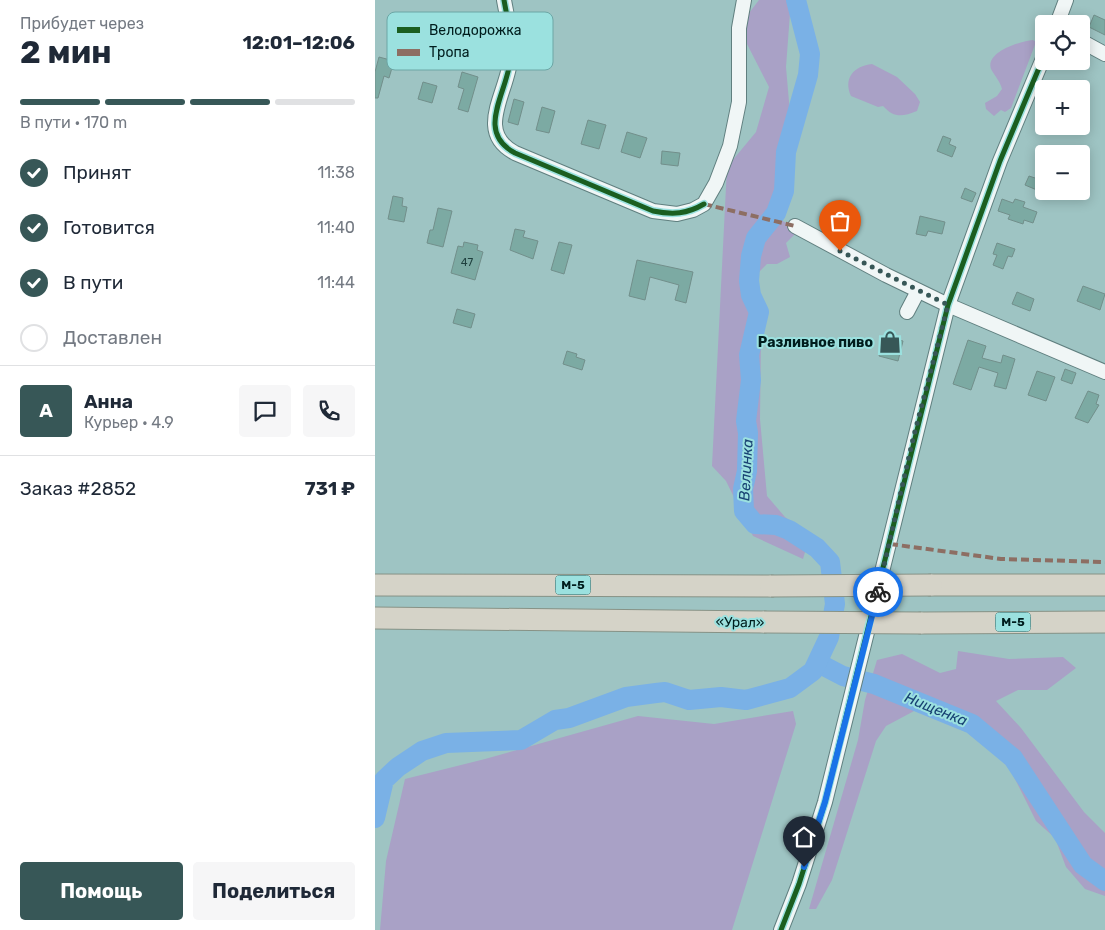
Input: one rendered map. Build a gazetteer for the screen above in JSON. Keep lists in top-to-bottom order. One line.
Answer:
{"streets":{"highway":["М-5","«Урал»"]},"water":["Велинка","Нищенка"],"places":{"shop":["Разливное пиво"]},"house_numbers":["47"],"legend":["Велодорожка","Тропа"],"page":{"heading":["2 мин","Прибудет через","12:01–12:06"],"panel":["Анна","Курьер · 4.9","Заказ #2852","731 ₽"],"map_buttons":["+","−"],"bar":"В пути · 170 m","list":[["Принят","11:38"],["Готовится","11:40"],["В пути","11:44"],"Доставлен"],"round":"А","buttons":["Помощь","Поделиться"]}}
